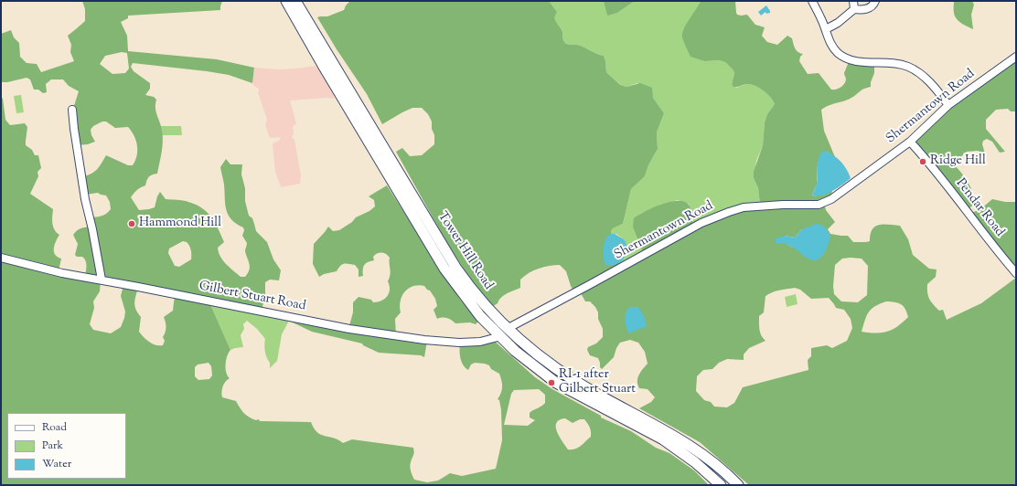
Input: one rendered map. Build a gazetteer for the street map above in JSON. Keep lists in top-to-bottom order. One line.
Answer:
{"streets":{"highway":["Tower Hill Road"],"street":["Shermantown Road","Pendar Road","Gilbert Stuart Road"]},"crossings":[["Shermantown Road","Pendar Road"],["Shermantown Road","Tower Hill Road"],["Shermantown Road","Gilbert Stuart Road"],["Tower Hill Road","Gilbert Stuart Road"]],"places":["Ridge Hill","Hammond Hill","RI-1 after Gilbert Stuart"],"legend":["Road","Park","Water"]}
